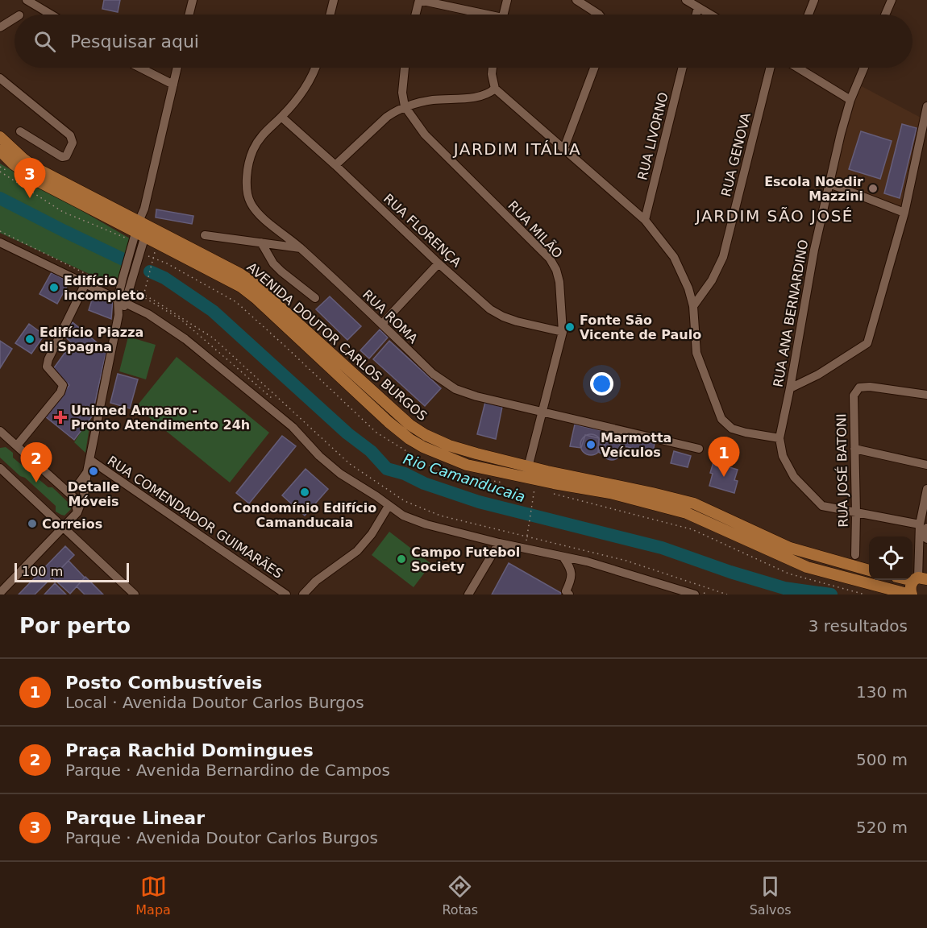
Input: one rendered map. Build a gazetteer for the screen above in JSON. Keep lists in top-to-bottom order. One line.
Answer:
{"streets":{"main road":["AVENIDA DOUTOR CARLOS BURGOS"],"street":["RUA LIVORNO","RUA GENOVA","RUA MILÃO","RUA FLORENÇA","RUA ANA BERNARDINO","RUA ROMA","RUA JOSÉ BATONI","RUA COMENDADOR GUIMARÃES"]},"crossings":[["RUA MILÃO","RUA FLORENÇA"],["RUA MILÃO","RUA ROMA"],["RUA MILÃO","AVENIDA DOUTOR CARLOS BURGOS"],["RUA FLORENÇA","RUA ROMA"],["RUA ANA BERNARDINO","RUA JOSÉ BATONI"]],"districts":["JARDIM ITÁLIA","JARDIM SÃO JOSÉ"],"water":["Rio Camanducaia"],"places":{"other":["Escola Noedir Mazzini","Edifício incompleto","Fonte São Vicente de Paulo","Edifício Piazza di Spagna","Marmotta Veículos","Detalle Móveis","Condomínio Edifício Camanducaia","Correios","Campo Futebol Society"],"health":["Unimed Amparo - Pronto Atendimento 24h"]},"scale_bar":"100 m","page":{"search":"Pesquisar aqui","pins":["3","1","2"],"scale":"100 m","heading":["Por perto","3 resultados"],"list":[{"mark":"1","name":"Posto Combustíveis","note":"Local · Avenida Doutor Carlos Burgos","value":"130 m"},{"mark":"2","name":"Praça Rachid Domingues","note":"Parque · Avenida Bernardino de Campos","value":"500 m"},{"mark":"3","name":"Parque Linear","note":"Parque · Avenida Doutor Carlos Burgos","value":"520 m"}],"nav":["Mapa","Rotas","Salvos"]}}
